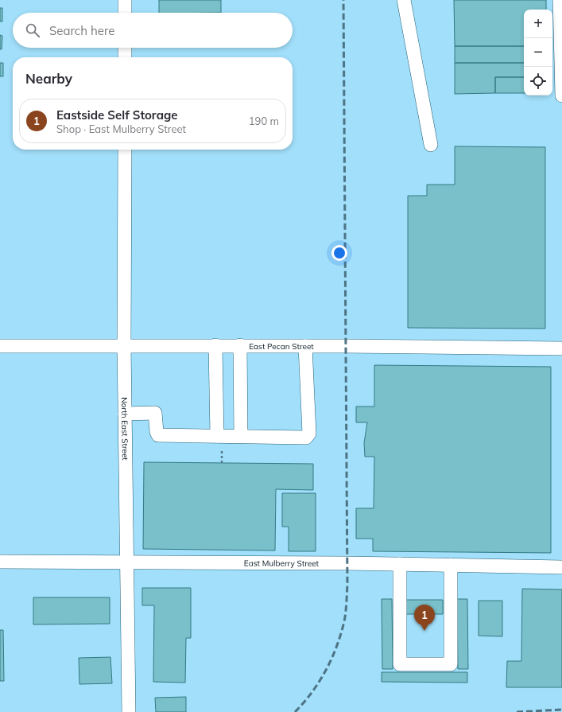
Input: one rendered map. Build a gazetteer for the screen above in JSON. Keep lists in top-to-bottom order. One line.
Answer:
{"streets":{"street":["East Pecan Street","North East Street","East Mulberry Street"]},"crossings":[["East Pecan Street","North East Street"],["North East Street","East Mulberry Street"]],"page":{"map_buttons":["+","−"],"search":"Search here","heading":"Nearby","list":[{"mark":"1","name":"Eastside Self Storage","note":"Shop · East Mulberry Street","value":"190 m"}],"pins":"1"}}
